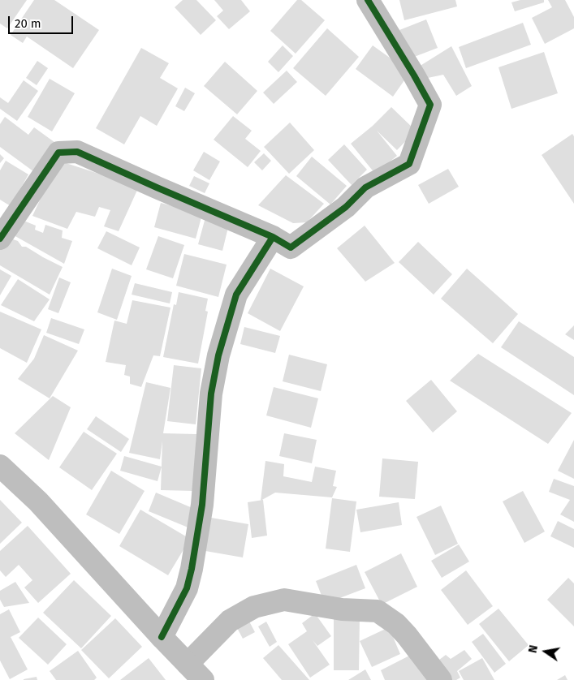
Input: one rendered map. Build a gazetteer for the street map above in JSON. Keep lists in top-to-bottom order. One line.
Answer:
{"scale_bar":"20 m","north":"left"}
